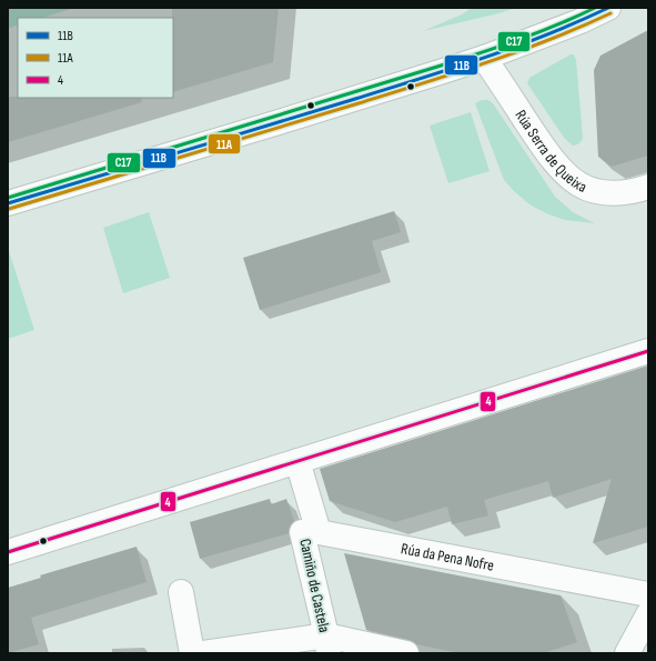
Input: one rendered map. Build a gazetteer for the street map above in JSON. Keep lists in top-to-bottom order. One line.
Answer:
{"streets":{"street":["Rúa Serra de Queixa","Rúa da Pena Nofre","Camiño de Castela"]},"crossings":[["Rúa da Pena Nofre","Camiño de Castela"]],"lines":["transit line 11B","transit line C17","transit line 11A","transit line 4"],"legend":["11B","11A","4"]}
